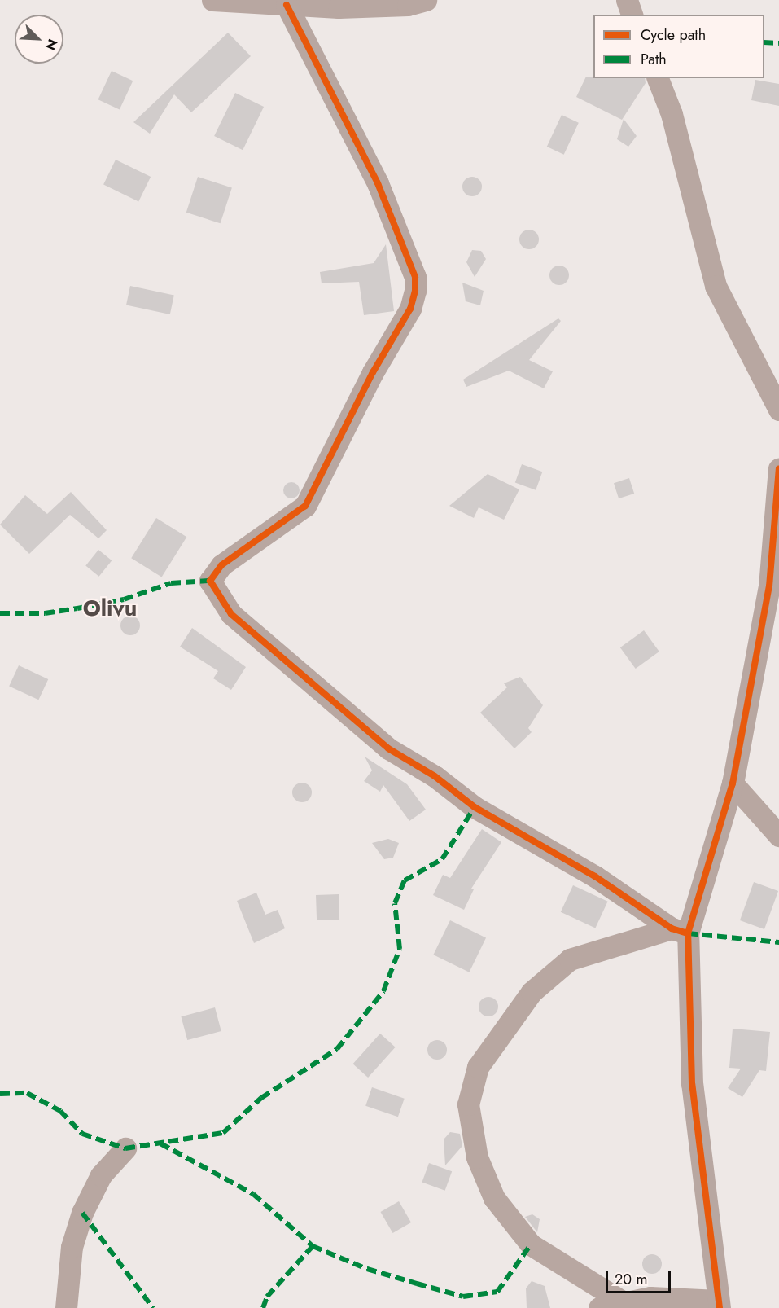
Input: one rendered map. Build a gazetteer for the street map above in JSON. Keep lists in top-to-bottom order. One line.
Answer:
{"districts":["Olivu"],"legend":["Cycle path","Path"],"scale_bar":"20 m","north":"bottom right"}
